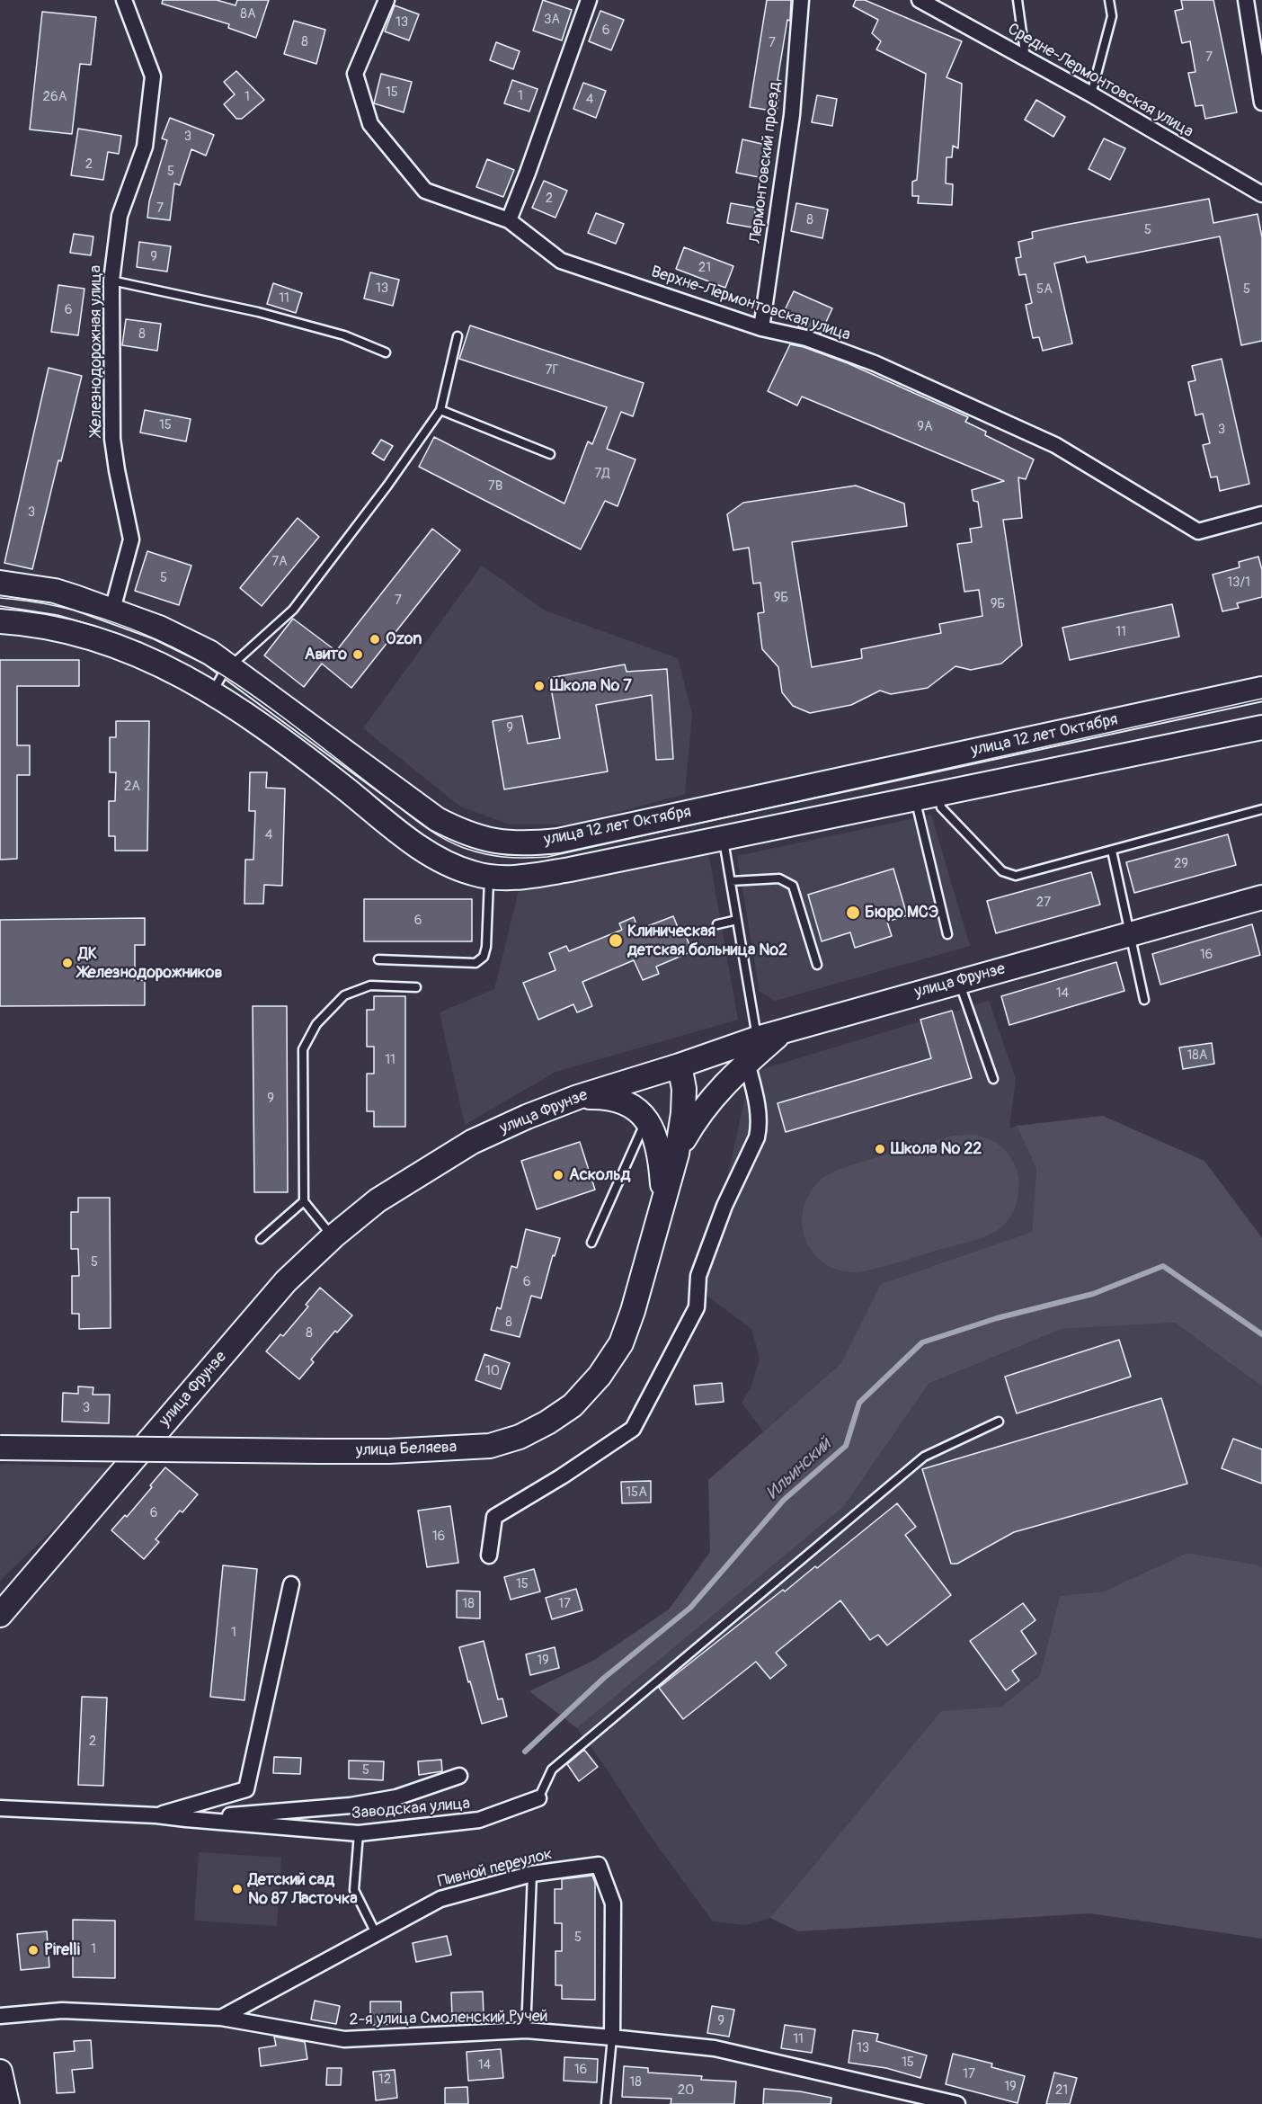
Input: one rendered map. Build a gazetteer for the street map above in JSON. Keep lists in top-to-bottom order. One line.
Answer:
{"streets":{"main road":["улица 12 лет Октября","улица Фрунзе","улица Беляева"],"street":["Средне-Лермонтовская улица","Лермонтовский проезд","Верхне-Лермонтовская улица","Железнодорожная улица","Заводская улица","Пивной переулок","2-я улица Смоленский Ручей"]},"crossings":[["Лермонтовский проезд","Верхне-Лермонтовская улица"],["Железнодорожная улица","улица 12 лет Октября"],["Пивной переулок","2-я улица Смоленский Ручей"]],"water":["Ильинский"],"places":["Ozon","Авито","Школа № 7","Бюро МСЭ","Клиническая детская больница №2","ДК Железнодорожников","Школа № 22","Аскольд","Детский сад № 87 Ласточка","Pirelli"],"house_numbers":["8А","3А","13","6","8","7","7","15","1","26А","1","4","3","2","5","2","7","8","5","9","21","13","5А","5","11","6","8","7Г","15","9А","3","7Д","7В","3","7А","5","13/1","9Б","7","9Б","11","9","2А","4","29","27","6","16","14","18А","11","9","5","6","8","8","10","3","15А","6","16","15","18","17","1","19","2","5","5","1","9","11","13","15","14","16","17","12","18","19","20","21"]}
